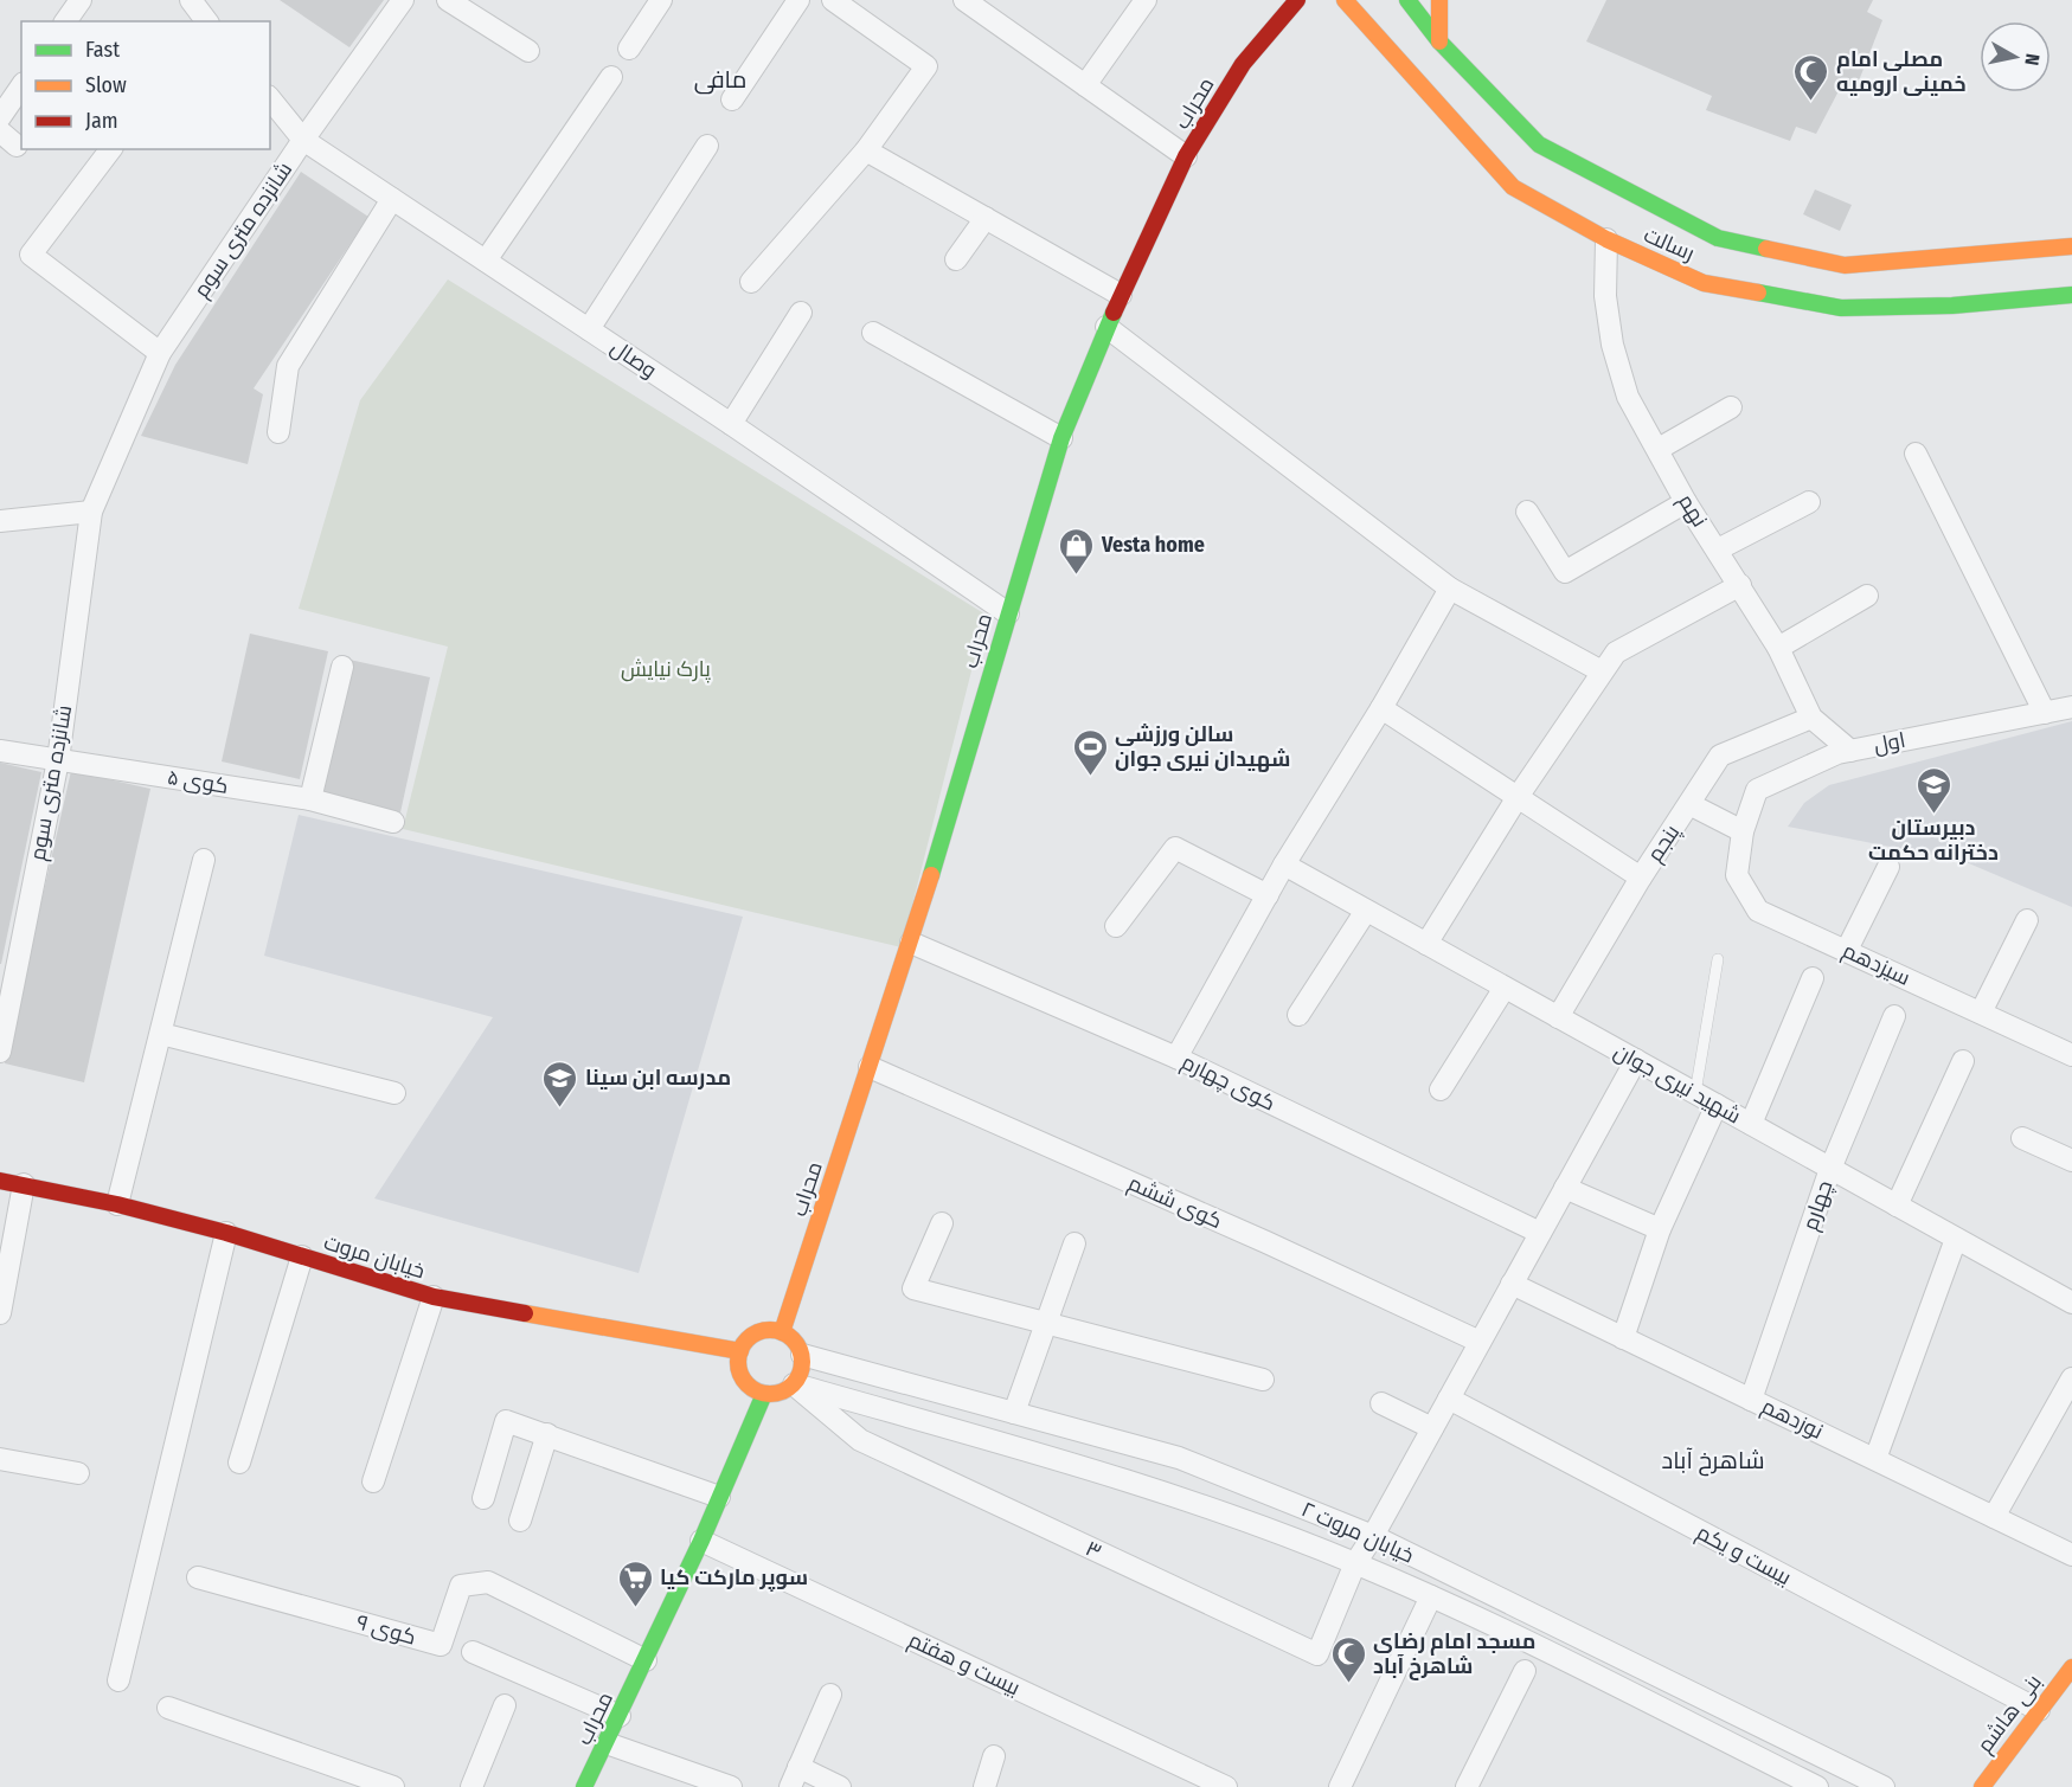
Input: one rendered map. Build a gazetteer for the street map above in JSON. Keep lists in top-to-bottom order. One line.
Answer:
{"streets":{"street":["محراب","شانزده متری سوم","رسالت","وصال","نهم","اول","کوی ۵","پنجم","سیزدهم","کوی چهارم","شهید نیری جوان","کوی ششم","چهارم","خیابان مروت","نوزدهم","خیابان مروت ۲","۳","بیست و یکم","کوی ۹","بیست و هفتم","بنی هاشم"]},"crossings":[["محراب","وصال"],["محراب","کوی چهارم"],["محراب","کوی ششم"],["محراب","خیابان مروت"],["محراب","خیابان مروت ۲"],["محراب","۳"],["محراب","کوی ۹"],["محراب","بیست و هفتم"],["شانزده متری سوم","وصال"],["شانزده متری سوم","کوی ۵"],["رسالت","نهم"],["نهم","اول"],["نهم","پنجم"],["اول","سیزدهم"],["پنجم","شهید نیری جوان"],["شهید نیری جوان","چهارم"],["چهارم","نوزدهم"],["خیابان مروت","خیابان مروت ۲"],["خیابان مروت","۳"],["خیابان مروت ۲","۳"],["بیست و یکم","بنی هاشم"]],"districts":["مافی","شاهرخ آباد"],"parks":["پارک نیایش"],"places":{"mosque":["مصلی امام خمینی ارومیه","مسجد امام رضای شاهرخ آباد"],"shop":["Vesta home"],"sports":["سالن ورزشی شهیدان نیری جوان"],"school or university":["دبیرستان دخترانه حکمت","مدرسه ابن سینا"],"supermarket":["سوپر مارکت کیا"]},"legend":["Fast","Slow","Jam"],"north":"right"}
